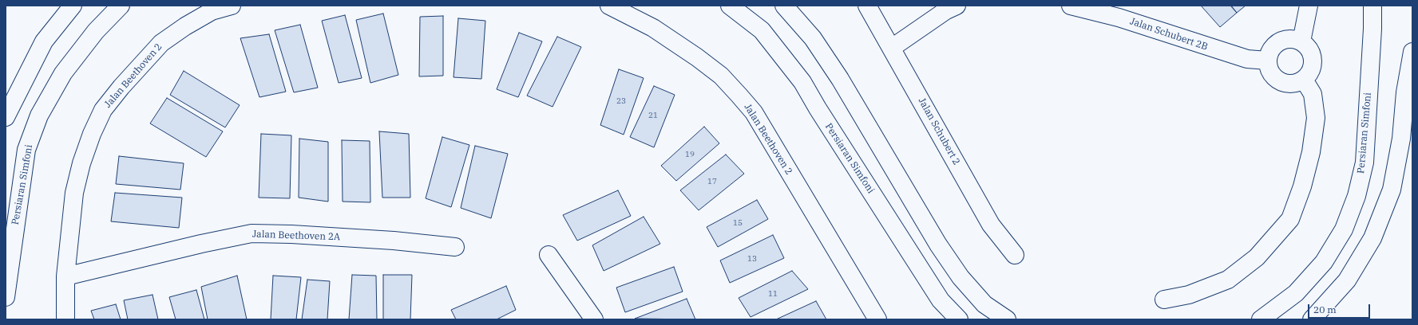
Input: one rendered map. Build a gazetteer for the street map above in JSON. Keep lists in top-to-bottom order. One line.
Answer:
{"streets":{"street":["Jalan Schubert 2B","Jalan Beethoven 2","Jalan Schubert 2","Persiaran Simfoni","Jalan Beethoven 2A"]},"crossings":[["Jalan Beethoven 2","Jalan Beethoven 2A"]],"house_numbers":["23","21","19","17","15","13","11"],"scale_bar":"20 m"}
